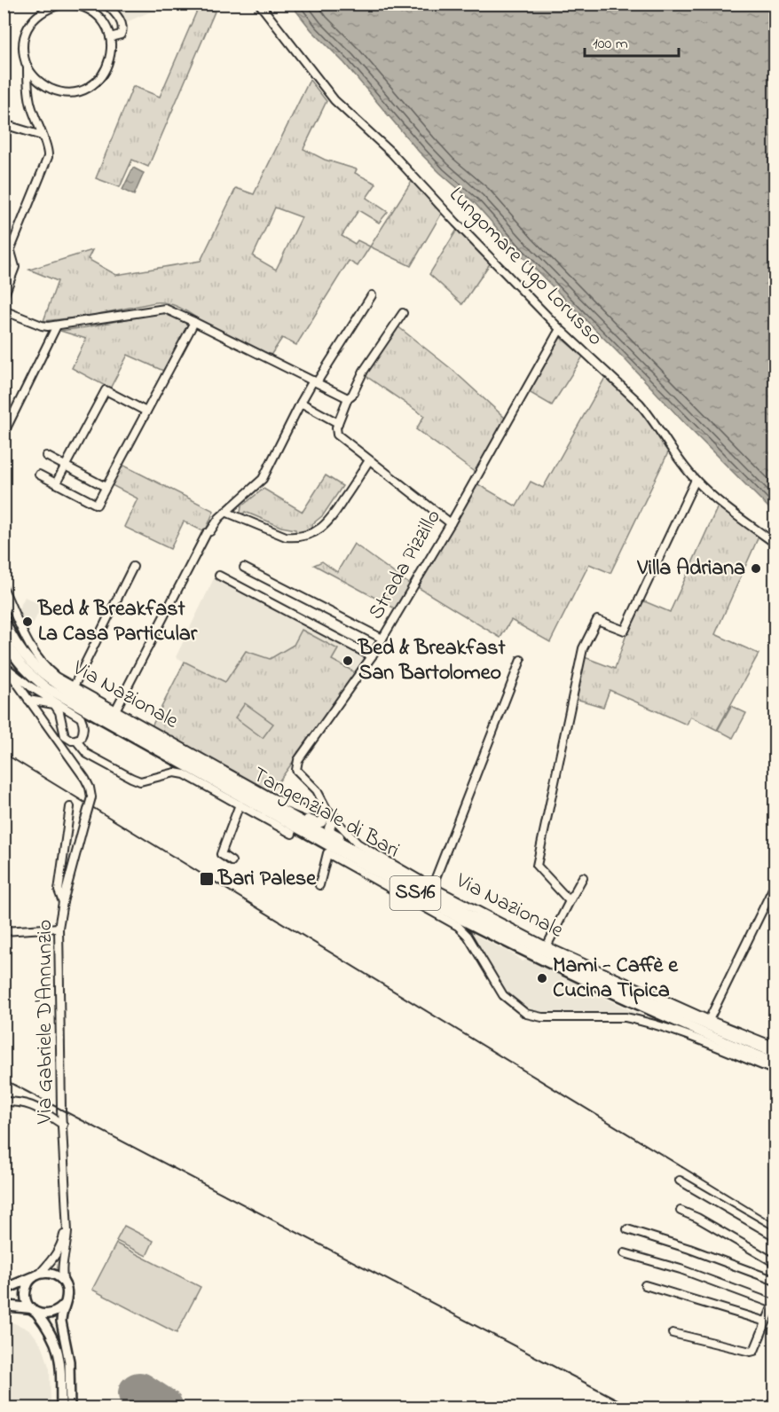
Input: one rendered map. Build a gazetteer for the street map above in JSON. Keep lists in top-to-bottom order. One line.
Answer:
{"streets":{"highway":["Tangenziale di Bari","SS16"],"street":["Lungomare Ugo Lorusso","Strada Pizzillo","Via Nazionale","Via Gabriele D'Annunzio"]},"crossings":[["Lungomare Ugo Lorusso","Strada Pizzillo"],["Strada Pizzillo","Via Nazionale"]],"places":{"other":["Villa Adriana","Bed & Breakfast La Casa Particular","Bed & Breakfast San Bartolomeo","Mami - Caffè e Cucina Tipica"],"transit":["Bari Palese"]},"scale_bar":"100 m"}
